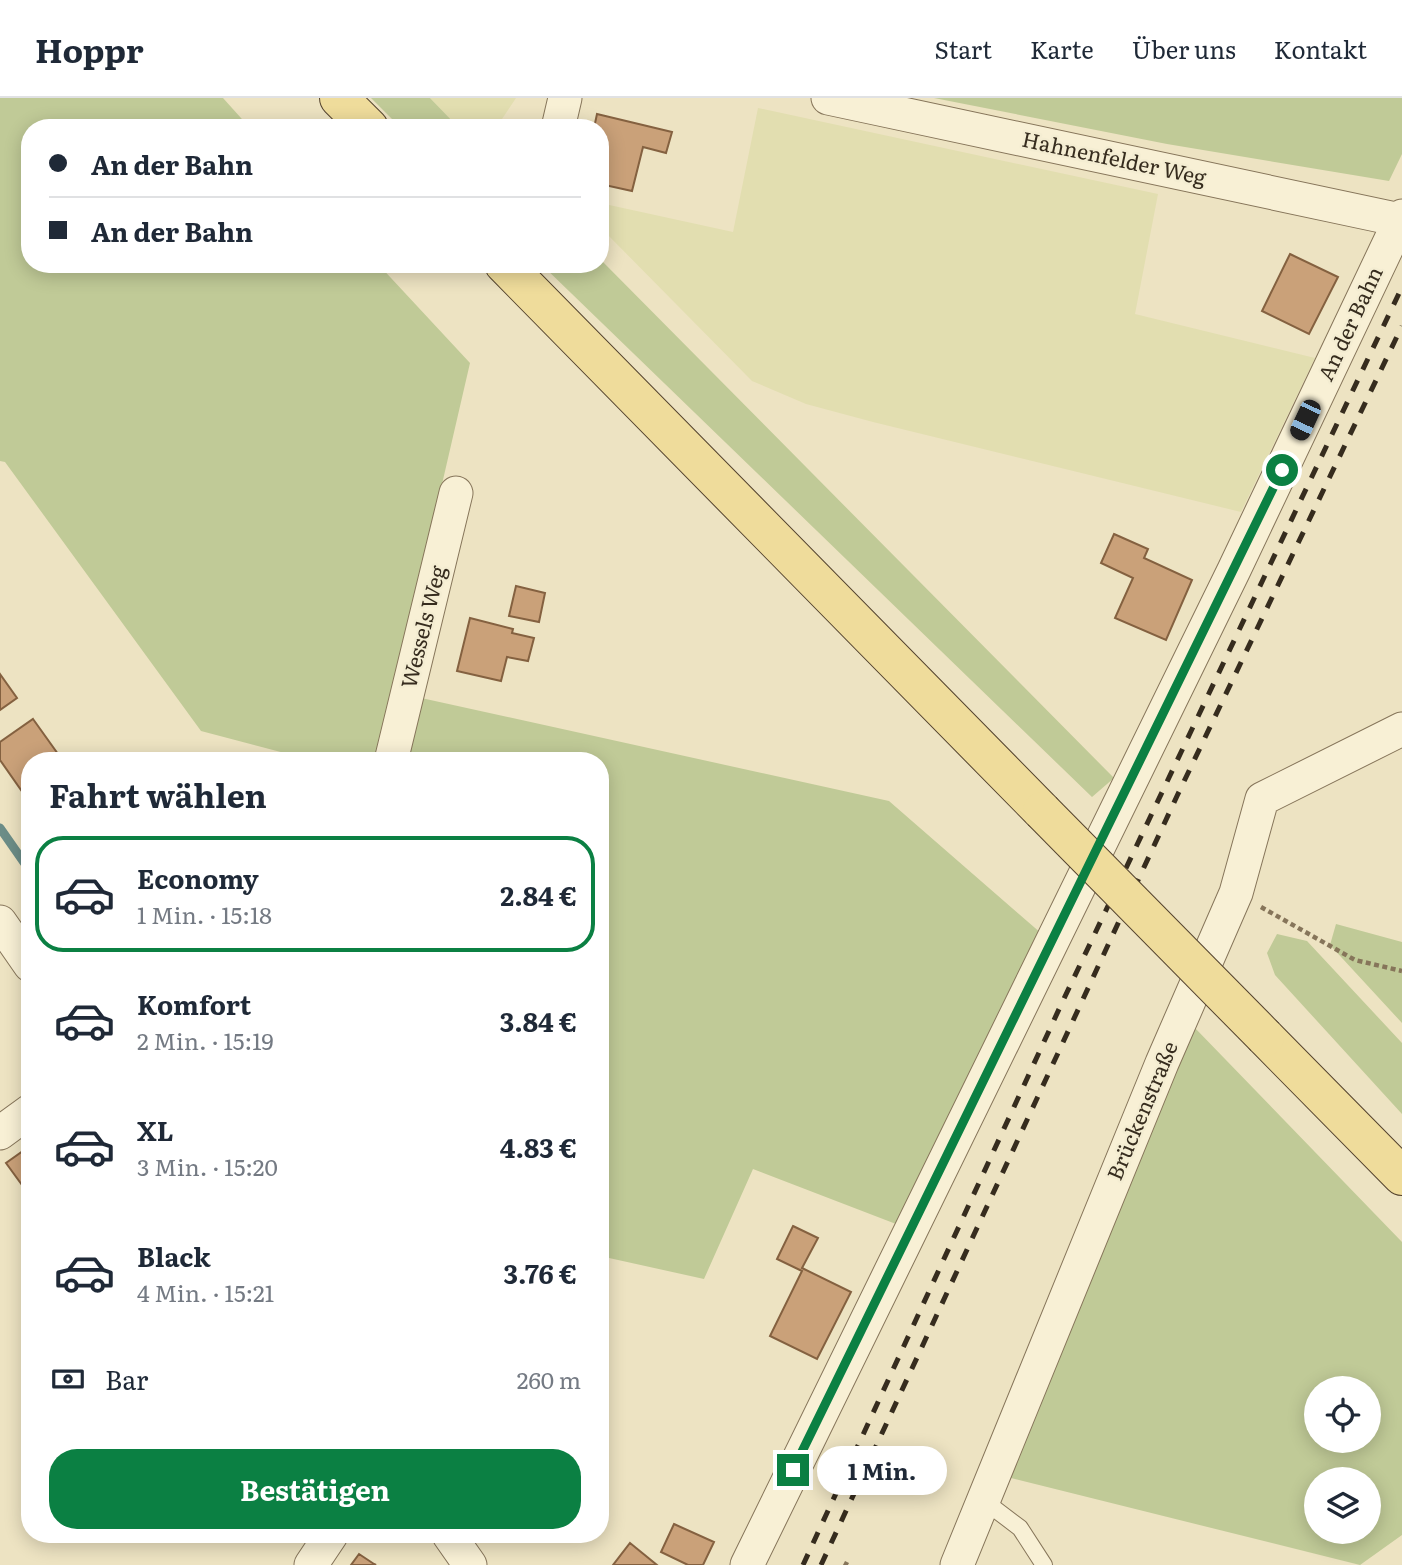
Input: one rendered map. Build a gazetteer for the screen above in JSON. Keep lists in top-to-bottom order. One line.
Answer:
{"streets":{"street":["Hahnenfelder Weg","An der Bahn","Wessels Weg","Brückenstraße"]},"crossings":[["Hahnenfelder Weg","An der Bahn"]],"page":{"header":"Hoppr","nav":["Start","Karte","Über uns","Kontakt"],"banner":["An der Bahn","An der Bahn"],"heading":"Fahrt wählen","list":[{"name":"Economy","note":"1 Min. · 15:18","value":"2.84 €"},{"name":"Komfort","note":"2 Min. · 15:19","value":"3.84 €"},{"name":"XL","note":"3 Min. · 15:20","value":"4.83 €"},{"name":"Black","note":"4 Min. · 15:21","value":"3.76 €"}],"pay":["Bar","260 m"],"buttons":"Bestätigen","bubble":"1 Min."}}
